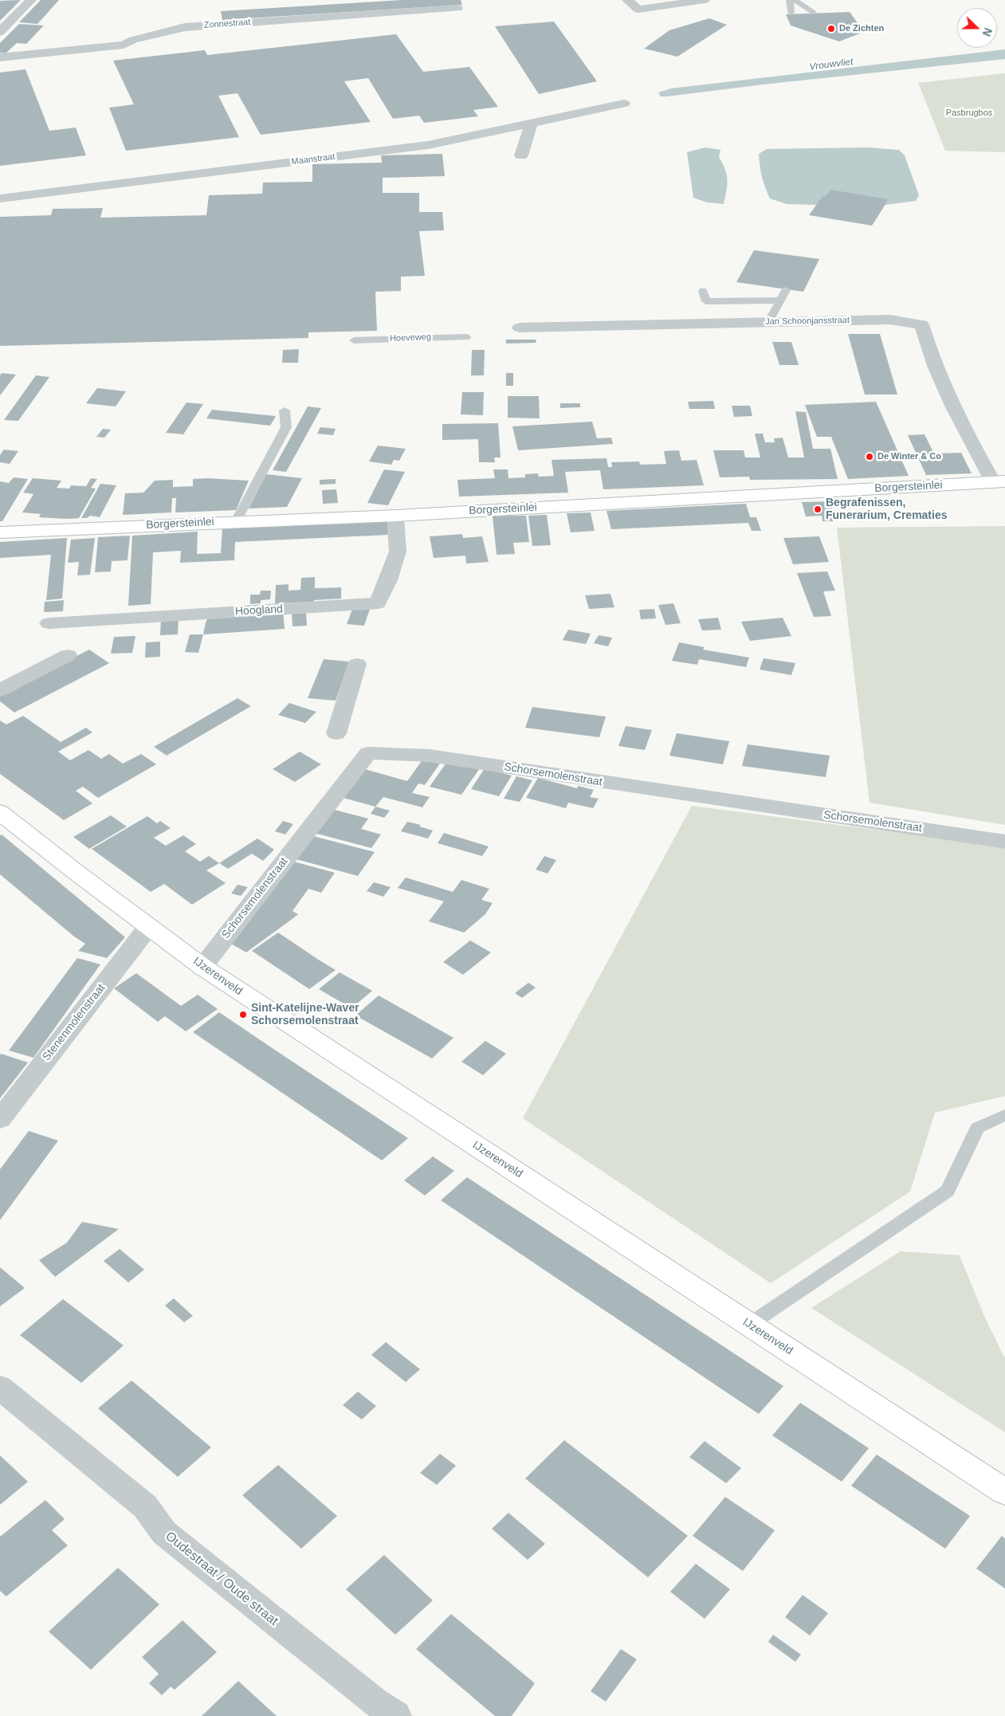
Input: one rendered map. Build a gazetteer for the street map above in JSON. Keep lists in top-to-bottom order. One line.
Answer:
{"streets":{"street":["Zonnestraat","Maanstraat","Jan Schoonjansstraat","Borgersteinlei","Hoogland","Schorsemolenstraat","IJzerenveld","Stenenmolenstraat","Oudestraat / Oude straat"],"lane":["Hoeveweg"]},"crossings":[["Jan Schoonjansstraat","Borgersteinlei"],["Borgersteinlei","Hoogland"],["Schorsemolenstraat","IJzerenveld"],["IJzerenveld","Stenenmolenstraat"]],"water":["Vrouwvliet"],"parks":["Pasbrugbos"],"places":["De Zichten","De Winter & Co","Begrafenissen, Funerarium, Crematies","Sint-Katelijne-Waver Schorsemolenstraat"],"north":"right"}
